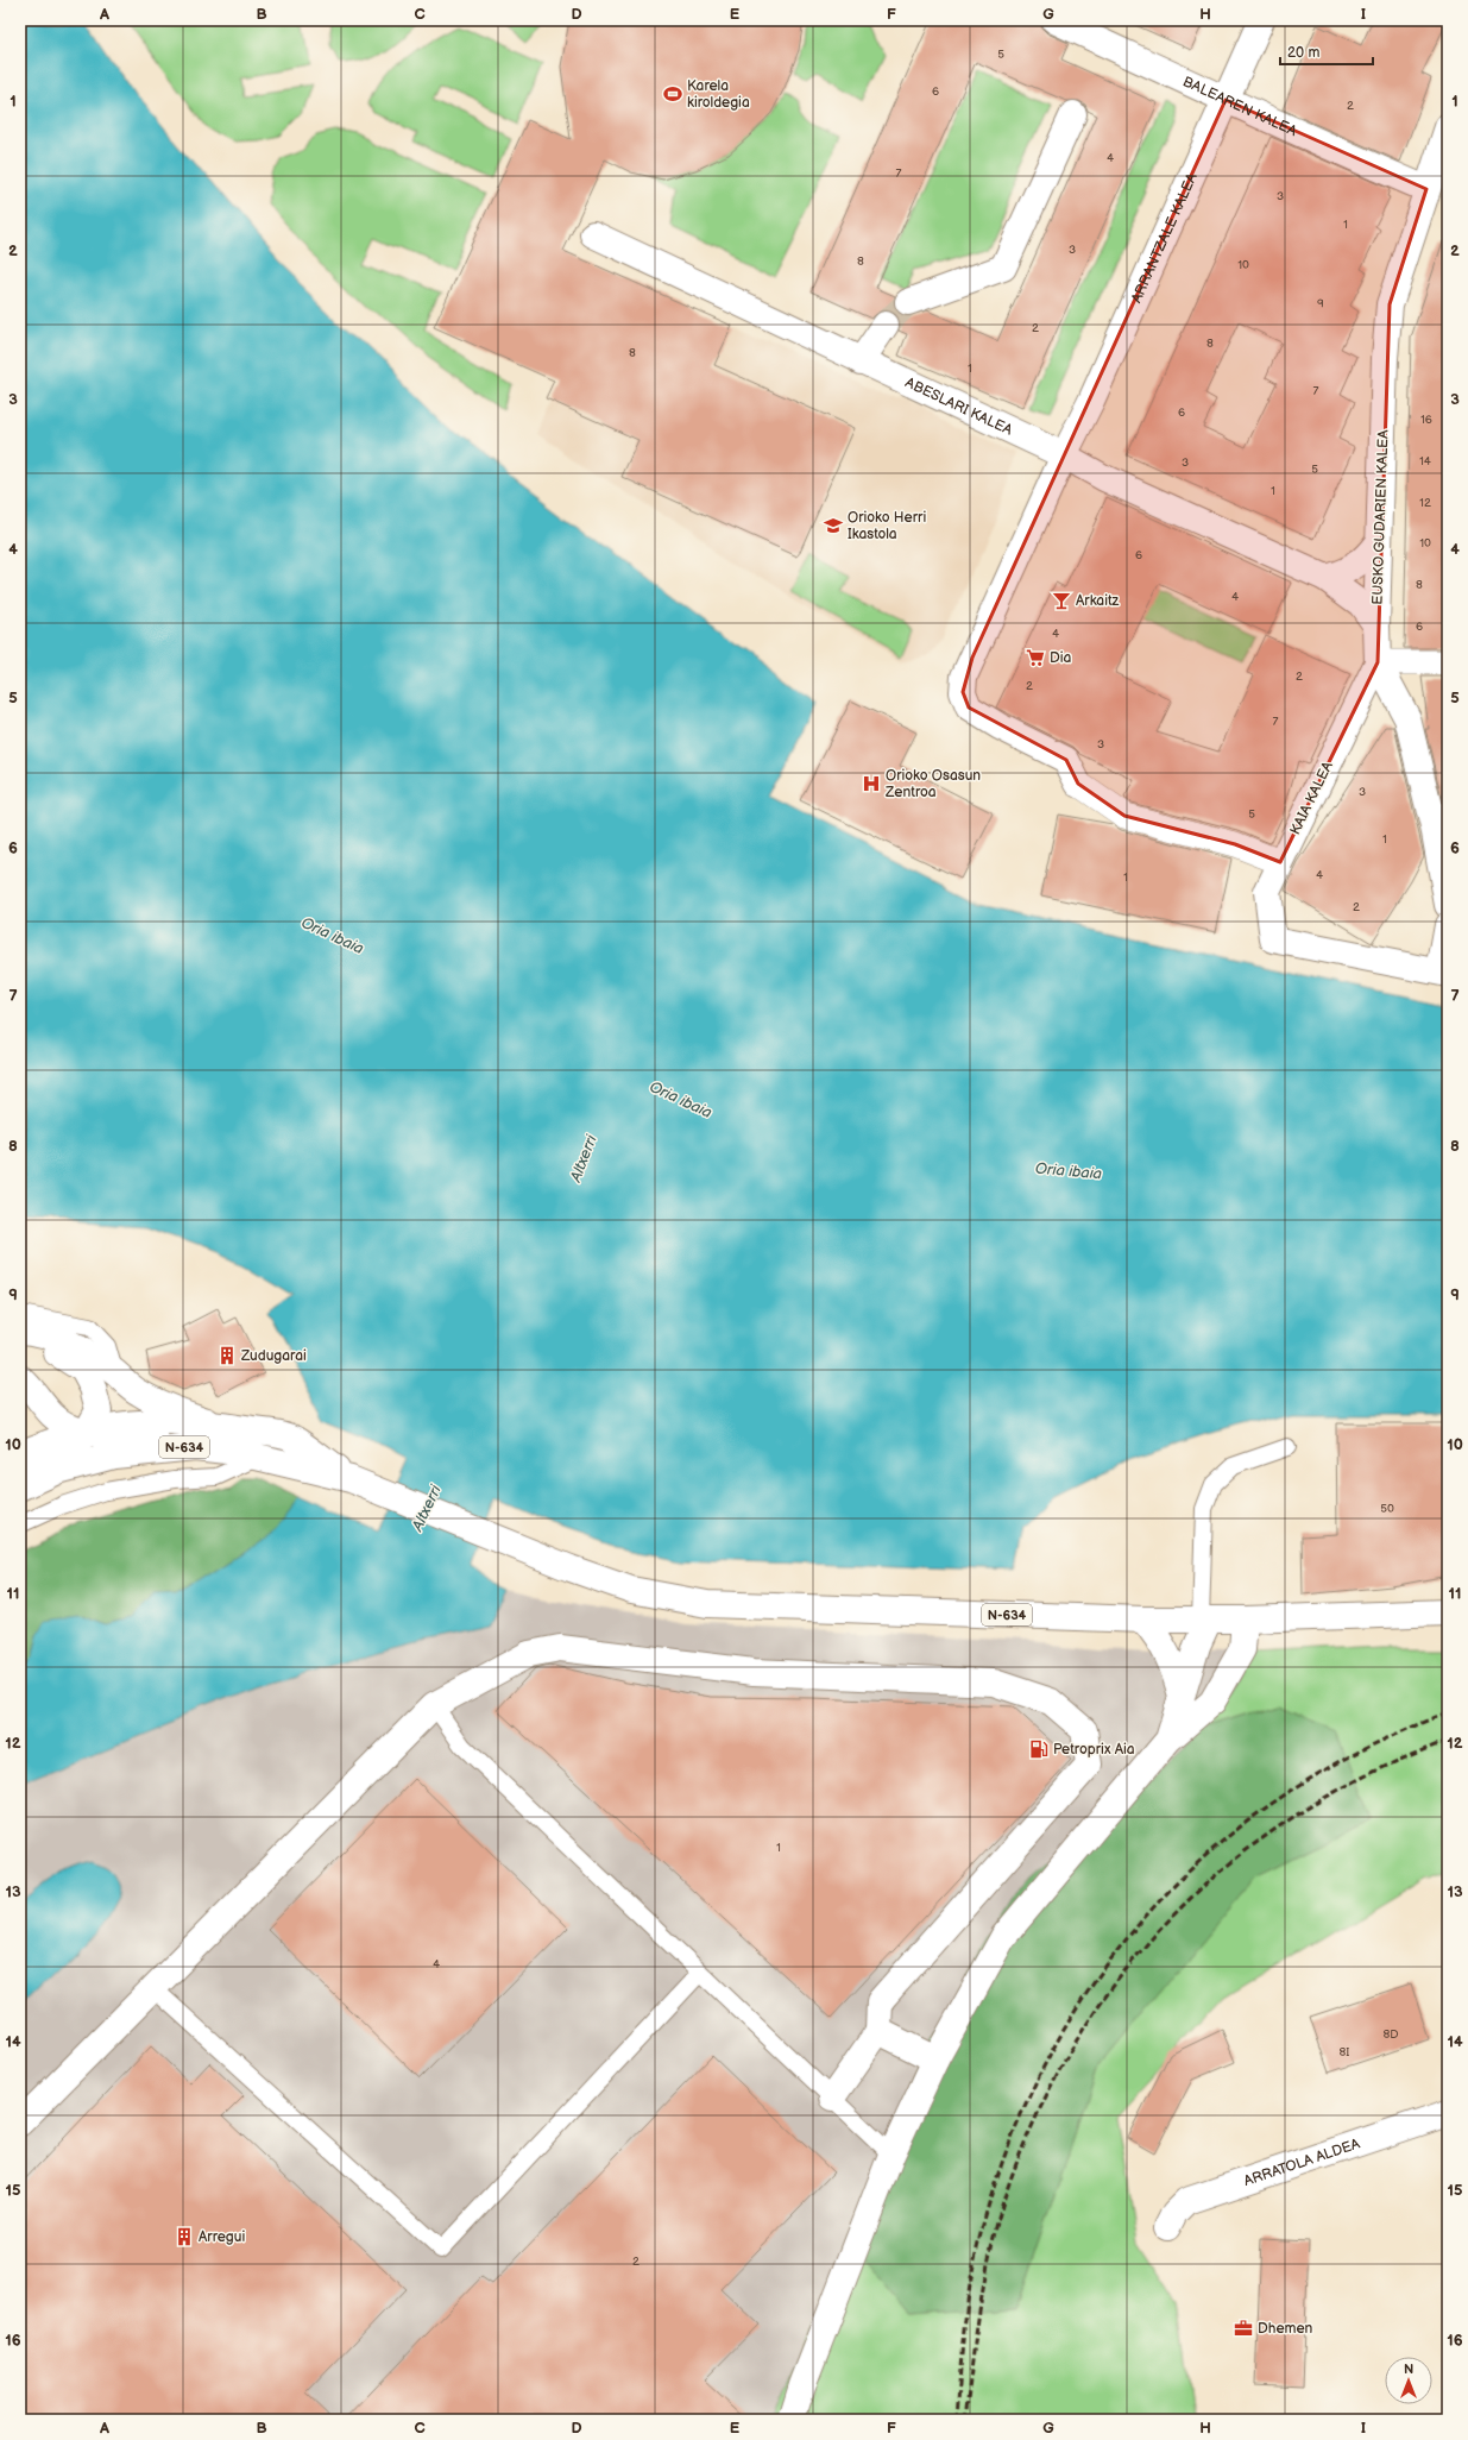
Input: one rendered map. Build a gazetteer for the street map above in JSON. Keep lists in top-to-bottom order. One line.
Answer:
{"streets":{"main road":["BALEAREN KALEA","ARRANTZALE KALEA","ABESLARI KALEA","EUSKO GUDARIEN KALEA","KAIA KALEA","N-634","ARRATOLA ALDEA"]},"crossings":[["BALEAREN KALEA","ARRANTZALE KALEA"],["BALEAREN KALEA","EUSKO GUDARIEN KALEA"],["ARRANTZALE KALEA","ABESLARI KALEA"],["ABESLARI KALEA","EUSKO GUDARIEN KALEA"],["EUSKO GUDARIEN KALEA","KAIA KALEA"]],"water":["Oria ibaia","Altxerri"],"places":{"sports":["Karela kiroldegia"],"school or university":["Orioko Herri Ikastola"],"bar":["Arkaitz"],"supermarket":["Dia"],"hospital":["Orioko Osasun Zentroa"],"building":["Zudugarai","Arregui"],"fuel station":["Petroprix Aia"],"office":["Dhemen"]},"house_numbers":["5","6","2","4","7","3","1","3","8","10","9","2","8","8","1","7","6","16","14","3","5","1","12","10","6","8","4","6","4","2","2","7","3","3","5","1","4","1","2","50","1","4","8D","8I","2"],"scale_bar":"20 m","north":"top","grid":{"columns":["A","B","C","D","E","F","G","H","I"],"rows":["1","2","3","4","5","6","7","8","9","10","11","12","13","14","15","16"]}}
